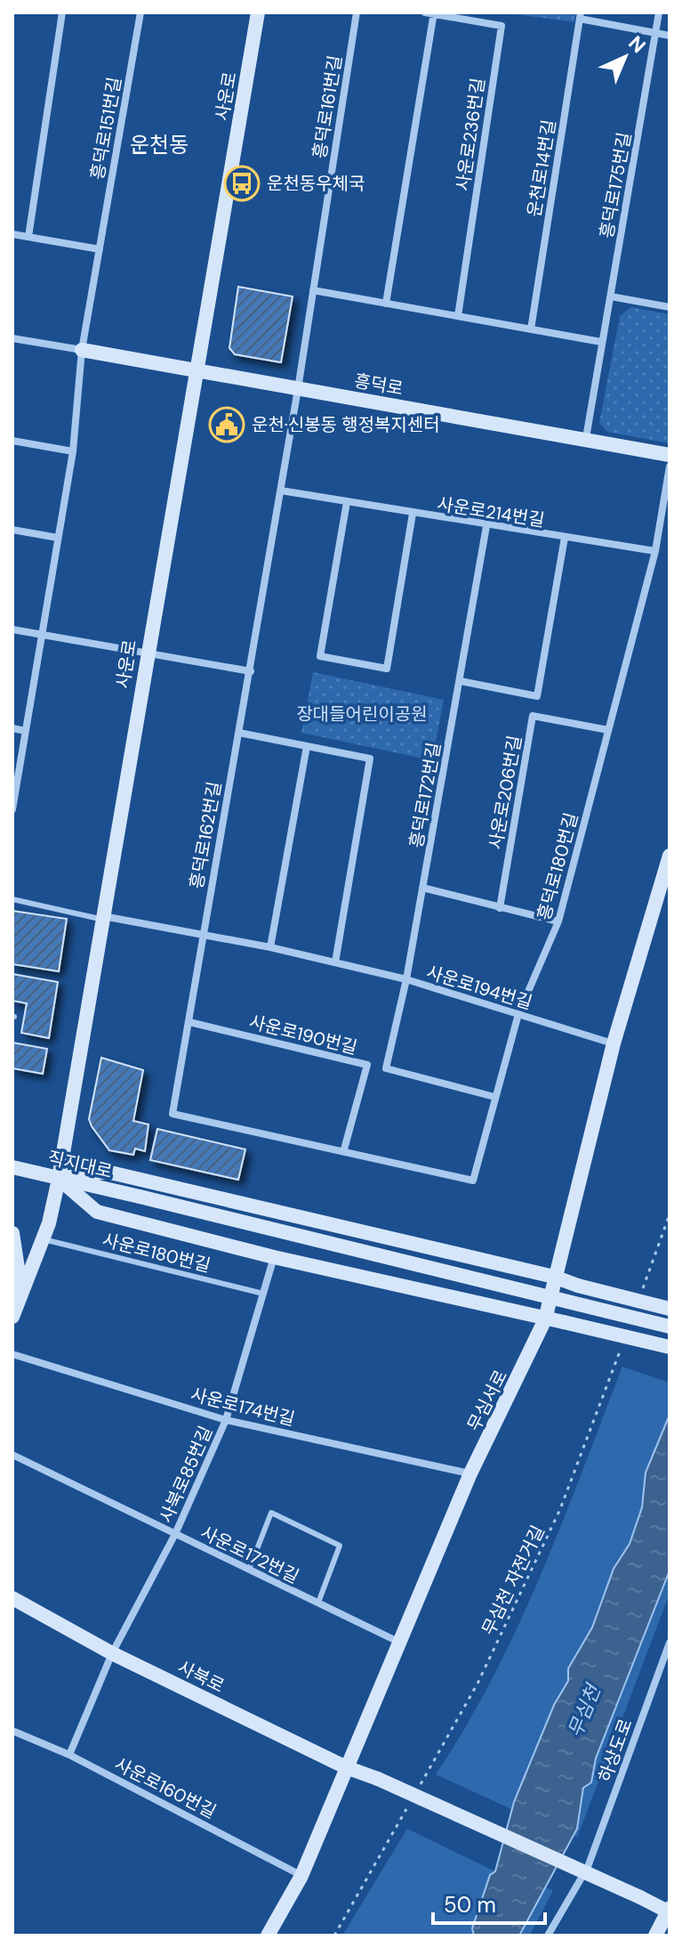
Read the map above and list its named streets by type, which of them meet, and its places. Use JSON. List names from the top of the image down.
{
  "streets": {
    "street": [
      "사운로",
      "흥덕로161번길",
      "흥덕로151번길",
      "사운로236번길",
      "운천로14번길",
      "흥덕로175번길",
      "흥덕로",
      "사운로214번길",
      "사운로206번길",
      "흥덕로172번길",
      "흥덕로162번길",
      "흥덕로180번길",
      "사운로194번길",
      "사운로190번길",
      "직지대로",
      "무심서로",
      "사운로174번길",
      "사북로85번길",
      "사운로172번길",
      "사북로",
      "하상도로",
      "사운로160번길"
    ],
    "lane": ["사운로180번길"],
    "path": ["무심천 자전거길"]
  },
  "crossings": [
    ["사운로", "흥덕로"],
    ["사운로", "사운로194번길"],
    ["사운로", "직지대로"],
    ["사운로", "사운로180번길"],
    ["흥덕로161번길", "흥덕로"],
    ["흥덕로161번길", "흥덕로162번길"],
    ["흥덕로151번길", "흥덕로"],
    ["흥덕로175번길", "흥덕로"],
    ["흥덕로", "흥덕로162번길"],
    ["사운로214번길", "흥덕로172번길"],
    ["사운로214번길", "흥덕로162번길"],
    ["사운로214번길", "흥덕로180번길"],
    ["사운로206번길", "흥덕로180번길"],
    ["흥덕로172번길", "흥덕로180번길"],
    ["흥덕로172번길", "사운로194번길"],
    ["흥덕로162번길", "흥덕로180번길"],
    ["흥덕로162번길", "사운로194번길"],
    ["흥덕로162번길", "사운로190번길"],
    ["흥덕로180번길", "사운로194번길"],
    ["흥덕로180번길", "사운로190번길"],
    ["사운로194번길", "무심서로"],
    ["사운로180번길", "사북로85번길"],
    ["무심서로", "사운로174번길"],
    ["무심서로", "사운로172번길"],
    ["무심서로", "사북로"],
    ["무심서로", "사운로160번길"],
    ["사운로174번길", "사북로85번길"],
    ["사북로85번길", "사운로172번길"],
    ["사북로85번길", "사북로"],
    ["사북로85번길", "사운로160번길"]
  ],
  "districts": ["운천동"],
  "water": ["무심천"],
  "parks": ["장대들어린이공원"],
  "places": {
    "bus stop": ["운천동우체국"],
    "public building": ["운천·신봉동 행정복지센터"]
  },
  "scale_bar": "50 m",
  "north": "top right"
}
